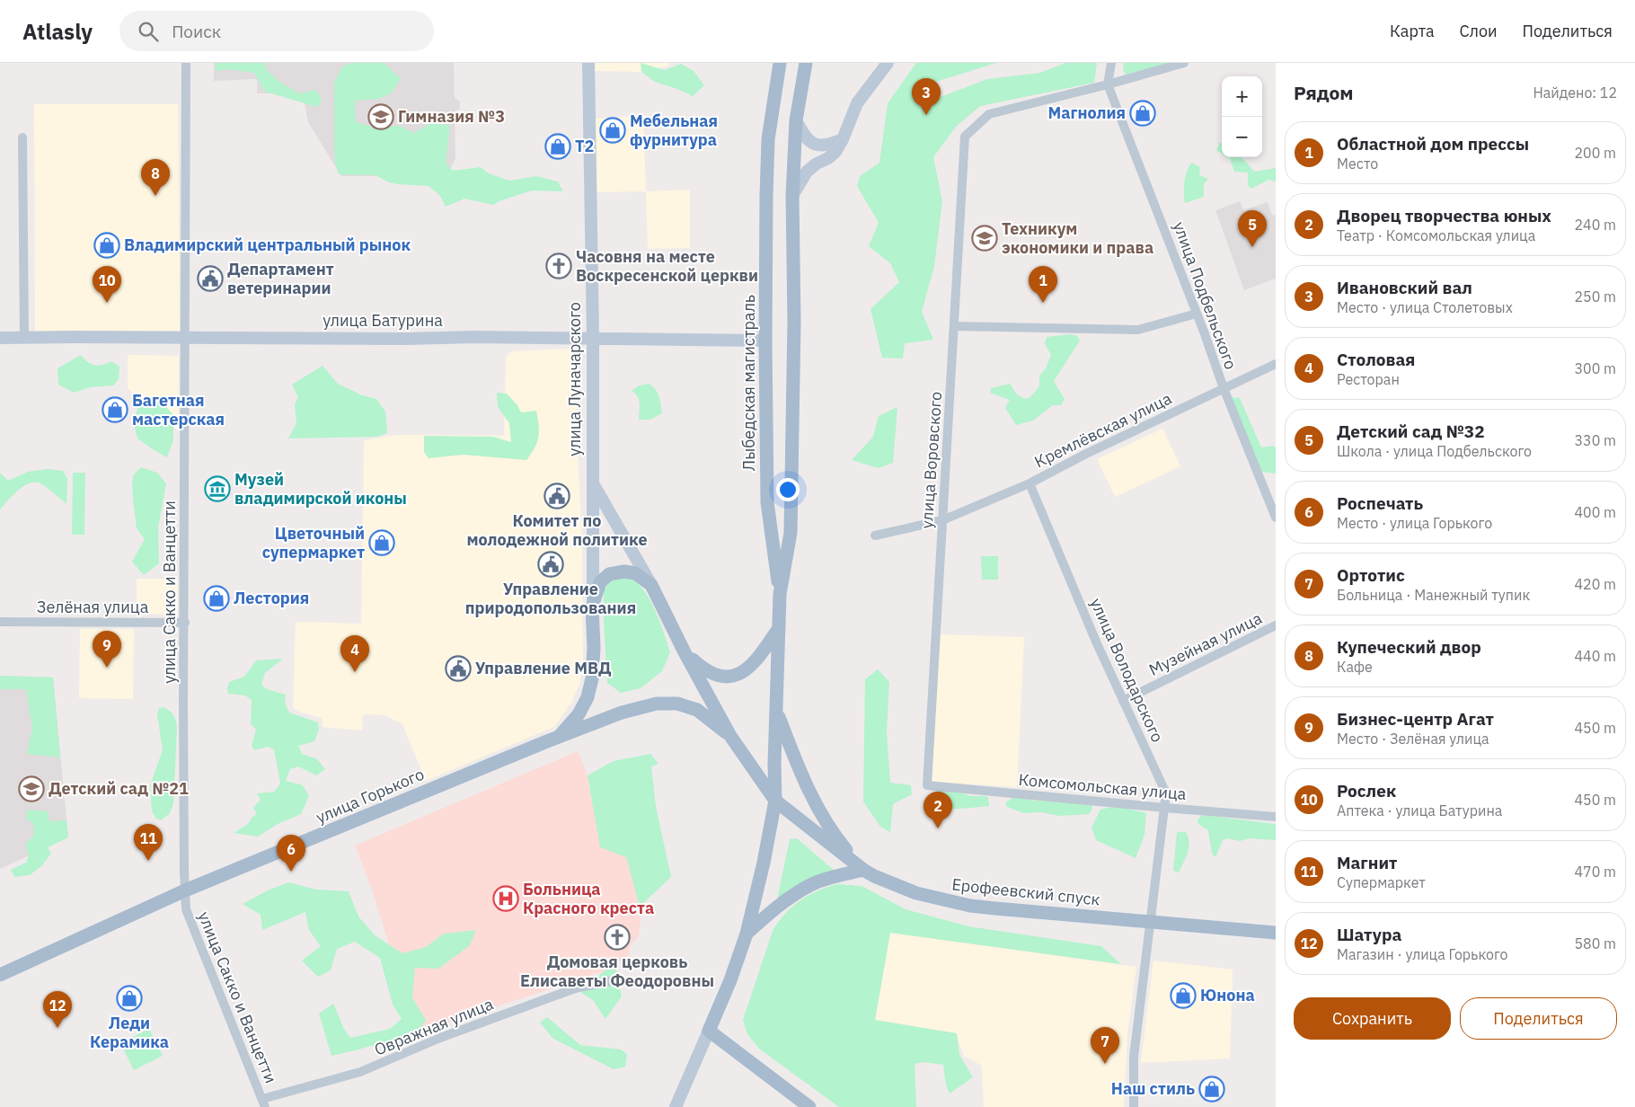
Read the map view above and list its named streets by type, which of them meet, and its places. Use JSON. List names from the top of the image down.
{
  "streets": {
    "main road": [
      "улица Батурина",
      "улица Луначарского",
      "Лыбедская магистраль",
      "улица Горького",
      "Ерофеевский спуск"
    ],
    "street": [
      "улица Подбельского",
      "Кремлёвская улица",
      "улица Воровского",
      "улица Сакко и Ванцетти",
      "Зелёная улица",
      "Музейная улица",
      "улица Володарского",
      "Комсомольская улица",
      "Овражная улица"
    ]
  },
  "crossings": [
    ["улица Подбельского", "Кремлёвская улица"],
    ["улица Подбельского", "улица Воровского"],
    ["улица Батурина", "улица Луначарского"],
    ["улица Батурина", "Лыбедская магистраль"],
    ["улица Батурина", "улица Сакко и Ванцетти"],
    ["улица Луначарского", "улица Горького"],
    ["Лыбедская магистраль", "улица Горького"],
    ["Лыбедская магистраль", "Ерофеевский спуск"],
    ["Кремлёвская улица", "улица Воровского"],
    ["Кремлёвская улица", "улица Володарского"],
    ["улица Воровского", "Комсомольская улица"],
    ["улица Сакко и Ванцетти", "Зелёная улица"],
    ["улица Сакко и Ванцетти", "улица Горького"],
    ["улица Сакко и Ванцетти", "Овражная улица"],
    ["Музейная улица", "улица Володарского"],
    ["улица Володарского", "Комсомольская улица"],
    ["улица Горького", "Ерофеевский спуск"]
  ],
  "places": {
    "shop": [
      "Магнолия",
      "Мебельная фурнитура",
      "T2",
      "Владимирский центральный рынок",
      "Багетная мастерская",
      "Цветочный супермаркет",
      "Лестория",
      "Юнона",
      "Леди Керамика",
      "Наш стиль"
    ],
    "school or university": ["Гимназия №3", "Техникум экономики и права", "Детский сад №21"],
    "church": ["Часовня на месте Воскресенской церкви", "Домовая церковь Елисаветы Феодоровны"],
    "public building": [
      "Департамент ветеринарии",
      "Комитет по молодежной политике",
      "Управление природопользования",
      "Управление МВД"
    ],
    "museum": ["Музей владимирской иконы"],
    "hospital": ["Больница Красного креста"]
  },
  "page": {
    "header": "Atlasly",
    "search": "Поиск",
    "nav": ["Карта", "Слои", "Поделиться"],
    "heading": ["Рядом", "Найдено: 12"],
    "map_buttons": ["+", "−"],
    "pins": [
      "3",
      "8",
      "5",
      "1",
      "10",
      "9",
      "4",
      "2",
      "11",
      "6",
      "12",
      "7"
    ],
    "list": [
      {
        "mark": "1",
        "name": "Областной дом прессы",
        "note": "Место",
        "value": "200 m"
      },
      {
        "mark": "2",
        "name": "Дворец творчества юных",
        "note": "Театр · Комсомольская улица",
        "value": "240 m"
      },
      {
        "mark": "3",
        "name": "Ивановский вал",
        "note": "Место · улица Столетовых",
        "value": "250 m"
      },
      {
        "mark": "4",
        "name": "Столовая",
        "note": "Ресторан",
        "value": "300 m"
      },
      {
        "mark": "5",
        "name": "Детский сад №32",
        "note": "Школа · улица Подбельского",
        "value": "330 m"
      },
      {
        "mark": "6",
        "name": "Роспечать",
        "note": "Место · улица Горького",
        "value": "400 m"
      },
      {
        "mark": "7",
        "name": "Ортотис",
        "note": "Больница · Манежный тупик",
        "value": "420 m"
      },
      {
        "mark": "8",
        "name": "Купеческий двор",
        "note": "Кафе",
        "value": "440 m"
      },
      {
        "mark": "9",
        "name": "Бизнес-центр Агат",
        "note": "Место · Зелёная улица",
        "value": "450 m"
      },
      {
        "mark": "10",
        "name": "Рослек",
        "note": "Аптека · улица Батурина",
        "value": "450 m"
      },
      {
        "mark": "11",
        "name": "Магнит",
        "note": "Супермаркет",
        "value": "470 m"
      },
      {
        "mark": "12",
        "name": "Шатура",
        "note": "Магазин · улица Горького",
        "value": "580 m"
      }
    ],
    "buttons": ["Сохранить", "Поделиться"]
  }
}
